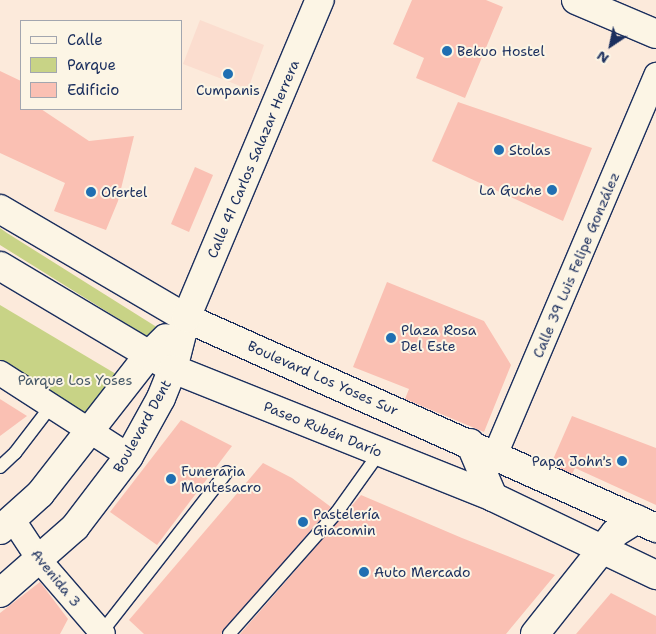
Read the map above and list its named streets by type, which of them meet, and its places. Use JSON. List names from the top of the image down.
{
  "streets": {
    "main road": [
      "Calle 41 Carlos Salazar Herrera",
      "Boulevard Los Yoses Sur",
      "Boulevard Dent",
      "Paseo Rubén Darío"
    ],
    "street": ["Calle 39 Luis Felipe González", "Avenida 3"]
  },
  "crossings": [
    ["Calle 41 Carlos Salazar Herrera", "Boulevard Los Yoses Sur"],
    ["Calle 41 Carlos Salazar Herrera", "Boulevard Dent"],
    ["Calle 39 Luis Felipe González", "Boulevard Los Yoses Sur"],
    ["Boulevard Los Yoses Sur", "Boulevard Dent"],
    ["Boulevard Dent", "Paseo Rubén Darío"],
    ["Boulevard Dent", "Avenida 3"]
  ],
  "parks": ["Parque Los Yoses"],
  "places": [
    "Bekuo Hostel",
    "Cumpanis",
    "Stolas",
    "La Guche",
    "Ofertel",
    "Plaza Rosa Del Este",
    "Papa John's",
    "Funeraria Montesacro",
    "Pastelería Giacomin",
    "Auto Mercado"
  ],
  "legend": ["Calle", "Parque", "Edificio"],
  "north": "bottom left"
}
